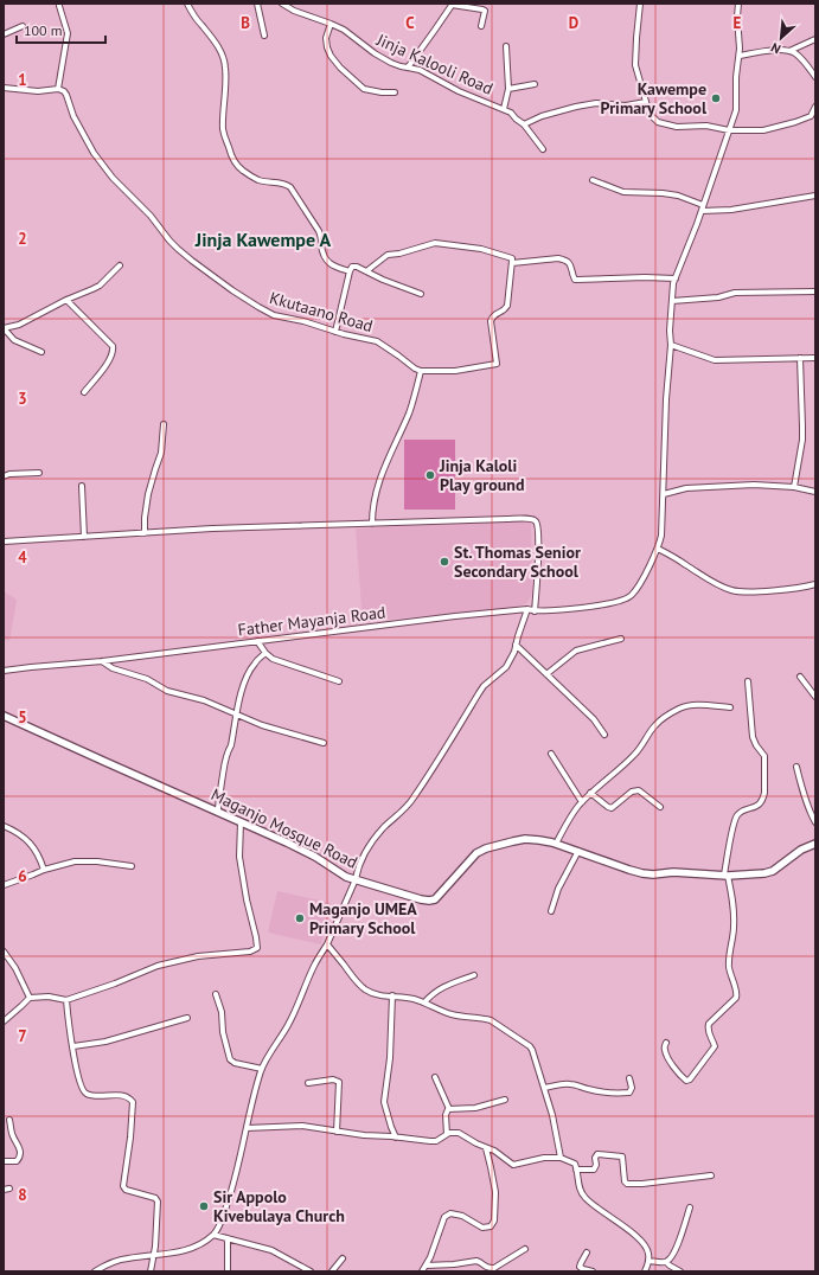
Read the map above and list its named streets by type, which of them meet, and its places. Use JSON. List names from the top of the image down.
{
  "streets": {
    "street": [
      "Jinja Kalooli Road",
      "Kkutaano Road",
      "Father Mayanja Road",
      "Maganjo Mosque Road"
    ]
  },
  "districts": ["Jinja Kawempe A"],
  "places": [
    "Kawempe Primary School",
    "Jinja Kaloli Play ground",
    "St. Thomas Senior Secondary School",
    "Maganjo UMEA Primary School",
    "Sir Appolo Kivebulaya Church"
  ],
  "scale_bar": "100 m",
  "north": "bottom left",
  "grid": {
    "columns": [
      "B",
      "C",
      "D",
      "E"
    ],
    "rows": [
      "1",
      "2",
      "3",
      "4",
      "5",
      "6",
      "7",
      "8"
    ]
  }
}
